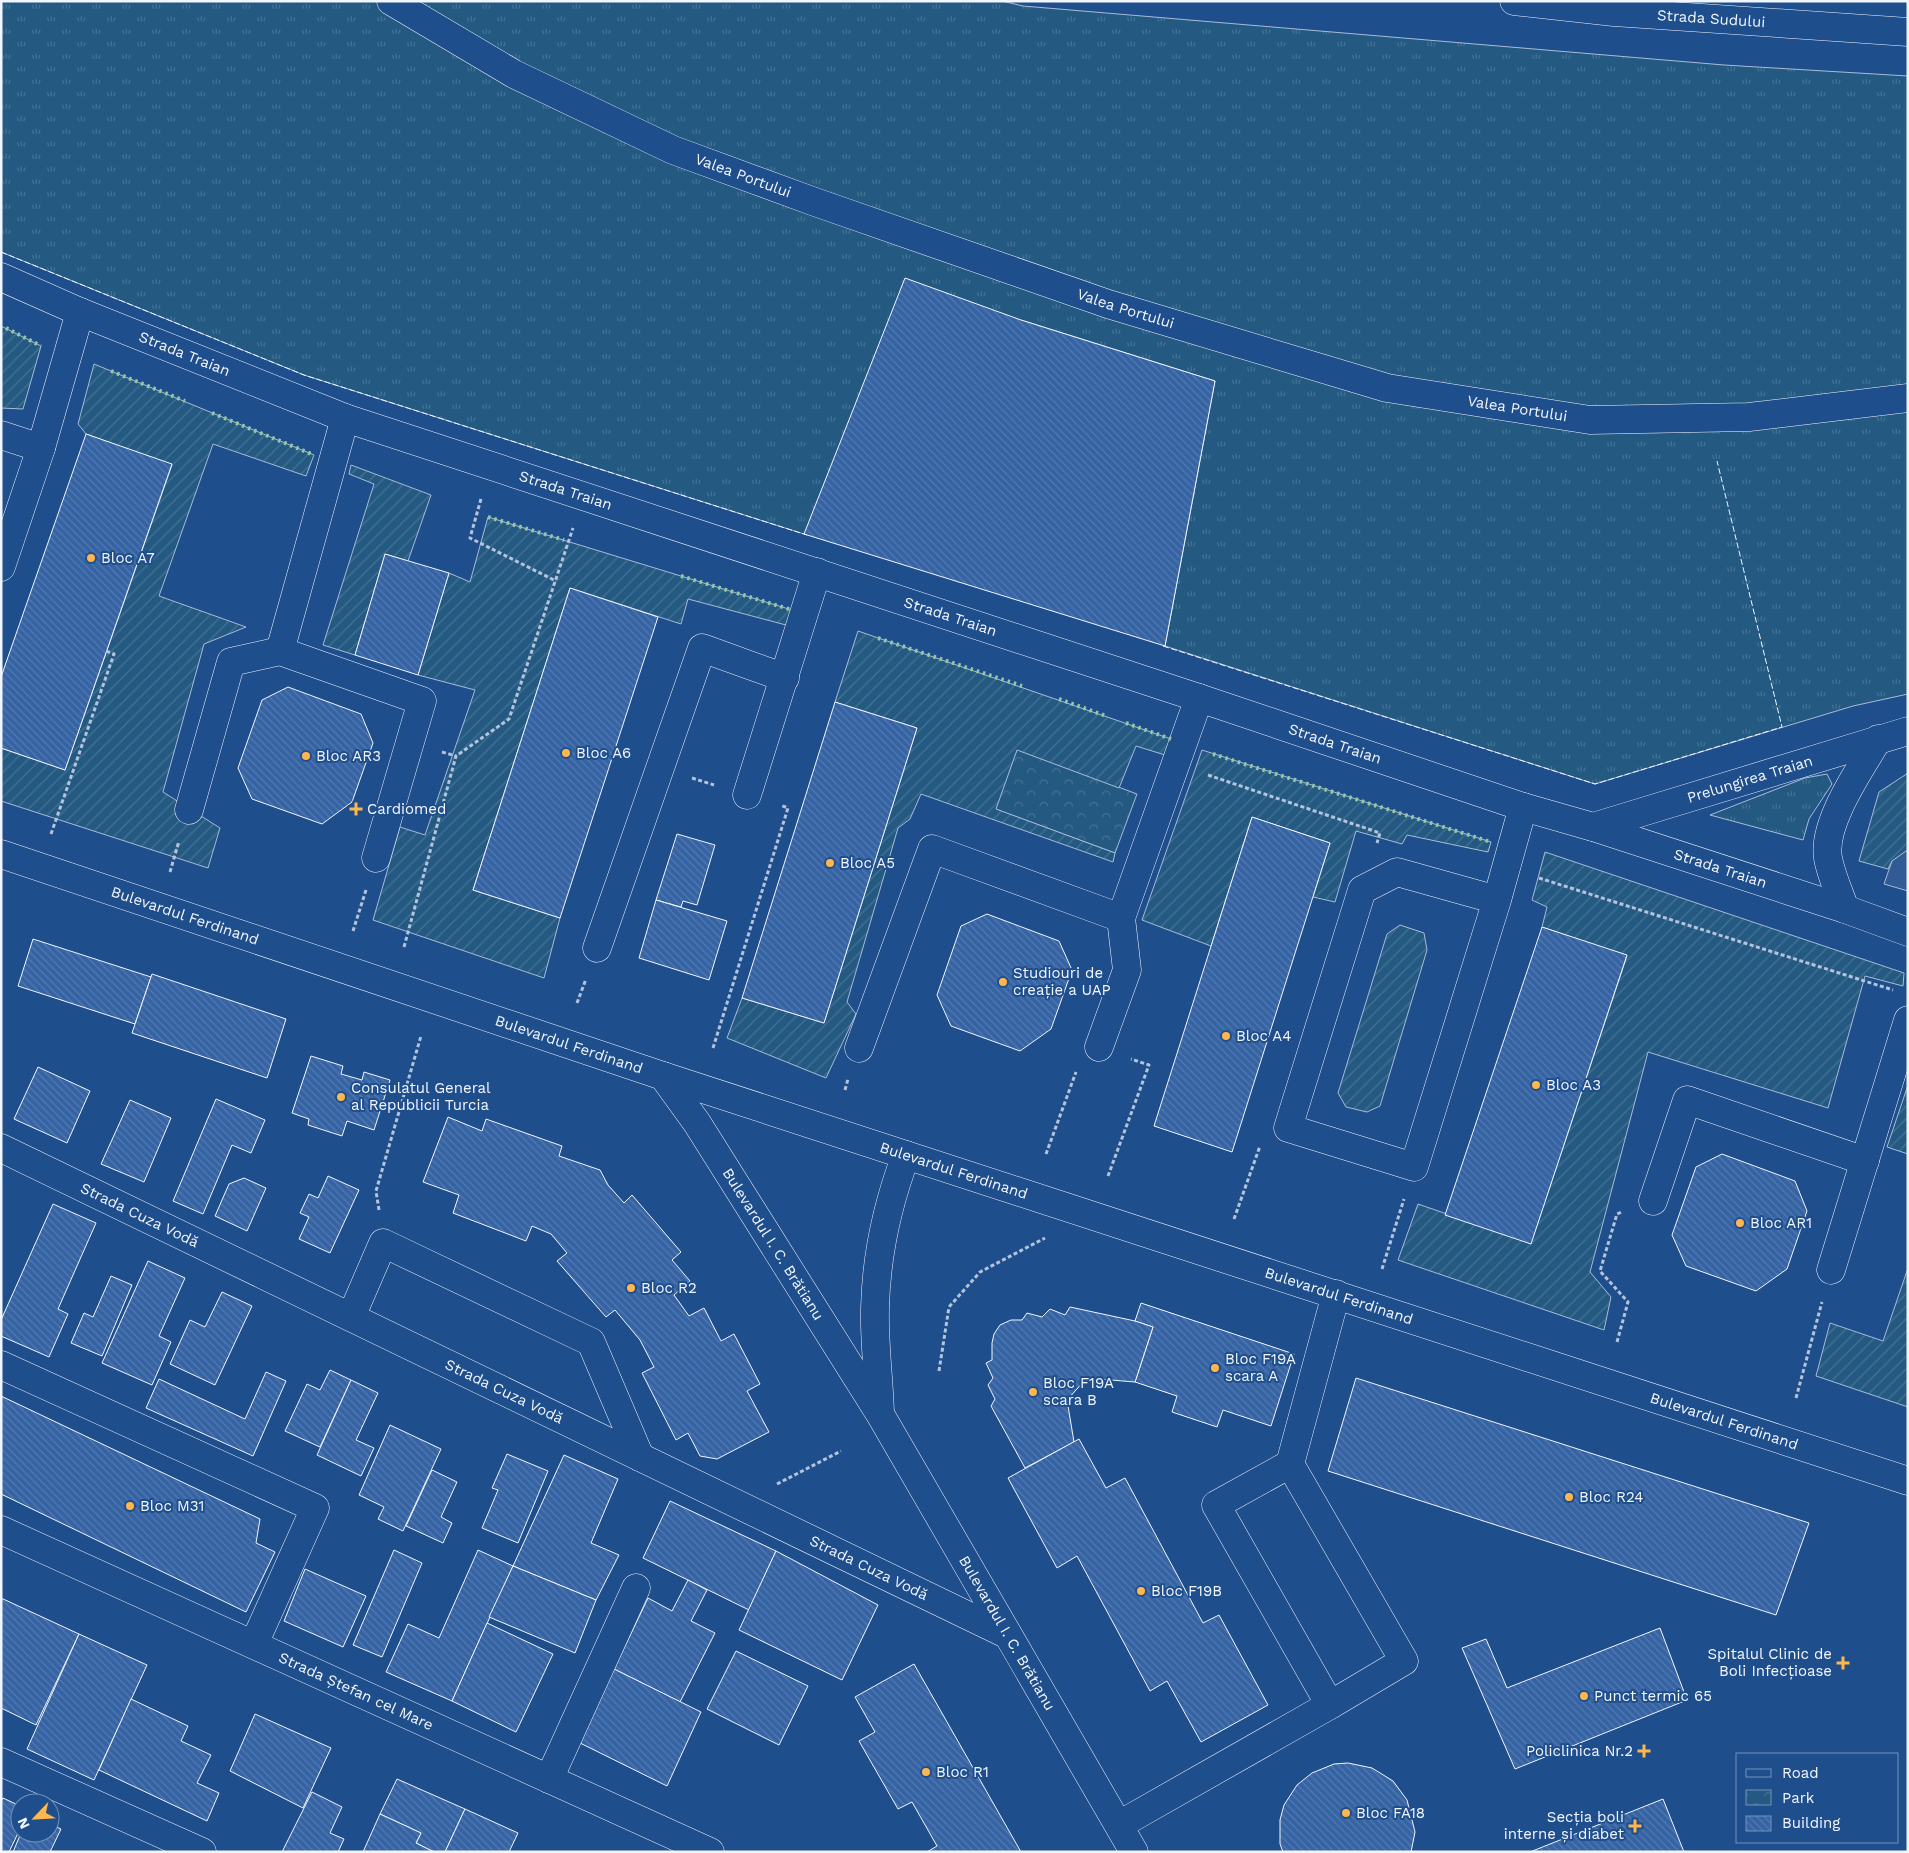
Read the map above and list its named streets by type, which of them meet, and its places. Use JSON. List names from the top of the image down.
{
  "streets": {
    "street": [
      "Strada Sudului",
      "Valea Portului",
      "Strada Traian",
      "Prelungirea Traian",
      "Bulevardul Ferdinand",
      "Strada Cuza Vodă",
      "Bulevardul I. C. Brătianu",
      "Strada Ștefan cel Mare"
    ]
  },
  "crossings": [
    ["Strada Traian", "Prelungirea Traian"],
    ["Bulevardul Ferdinand", "Bulevardul I. C. Brătianu"],
    ["Strada Cuza Vodă", "Bulevardul I. C. Brătianu"]
  ],
  "places": {
    "other": [
      "Bloc A7",
      "Bloc A6",
      "Bloc AR3",
      "Bloc A5",
      "Studiouri de creație a UAP",
      "Bloc A4",
      "Bloc A3",
      "Consulatul General al Republicii Turcia",
      "Bloc AR1",
      "Bloc R2",
      "Bloc F19A scara A",
      "Bloc F19A scara B",
      "Bloc R24",
      "Bloc M31",
      "Bloc F19B",
      "Punct termic 65",
      "Bloc R1",
      "Bloc FA18"
    ],
    "health": [
      "Cardiomed",
      "Spitalul Clinic de Boli Infecțioase",
      "Policlinica Nr.2",
      "Secția boli interne și diabet"
    ]
  },
  "legend": ["Road", "Park", "Building"],
  "north": "bottom left"
}
